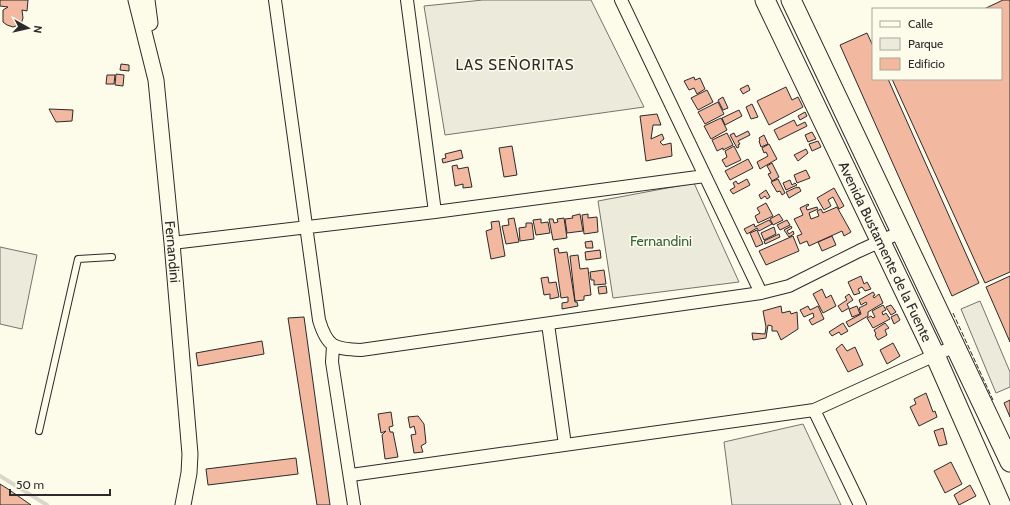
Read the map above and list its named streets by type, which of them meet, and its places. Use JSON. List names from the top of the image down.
{
  "streets": {
    "main road": ["Avenida Bustamente de la Fuente"],
    "street": ["Fernandini"]
  },
  "districts": ["LAS SEÑORITAS"],
  "parks": ["Fernandini"],
  "legend": ["Calle", "Parque", "Edificio"],
  "scale_bar": "50 m",
  "north": "right"
}
